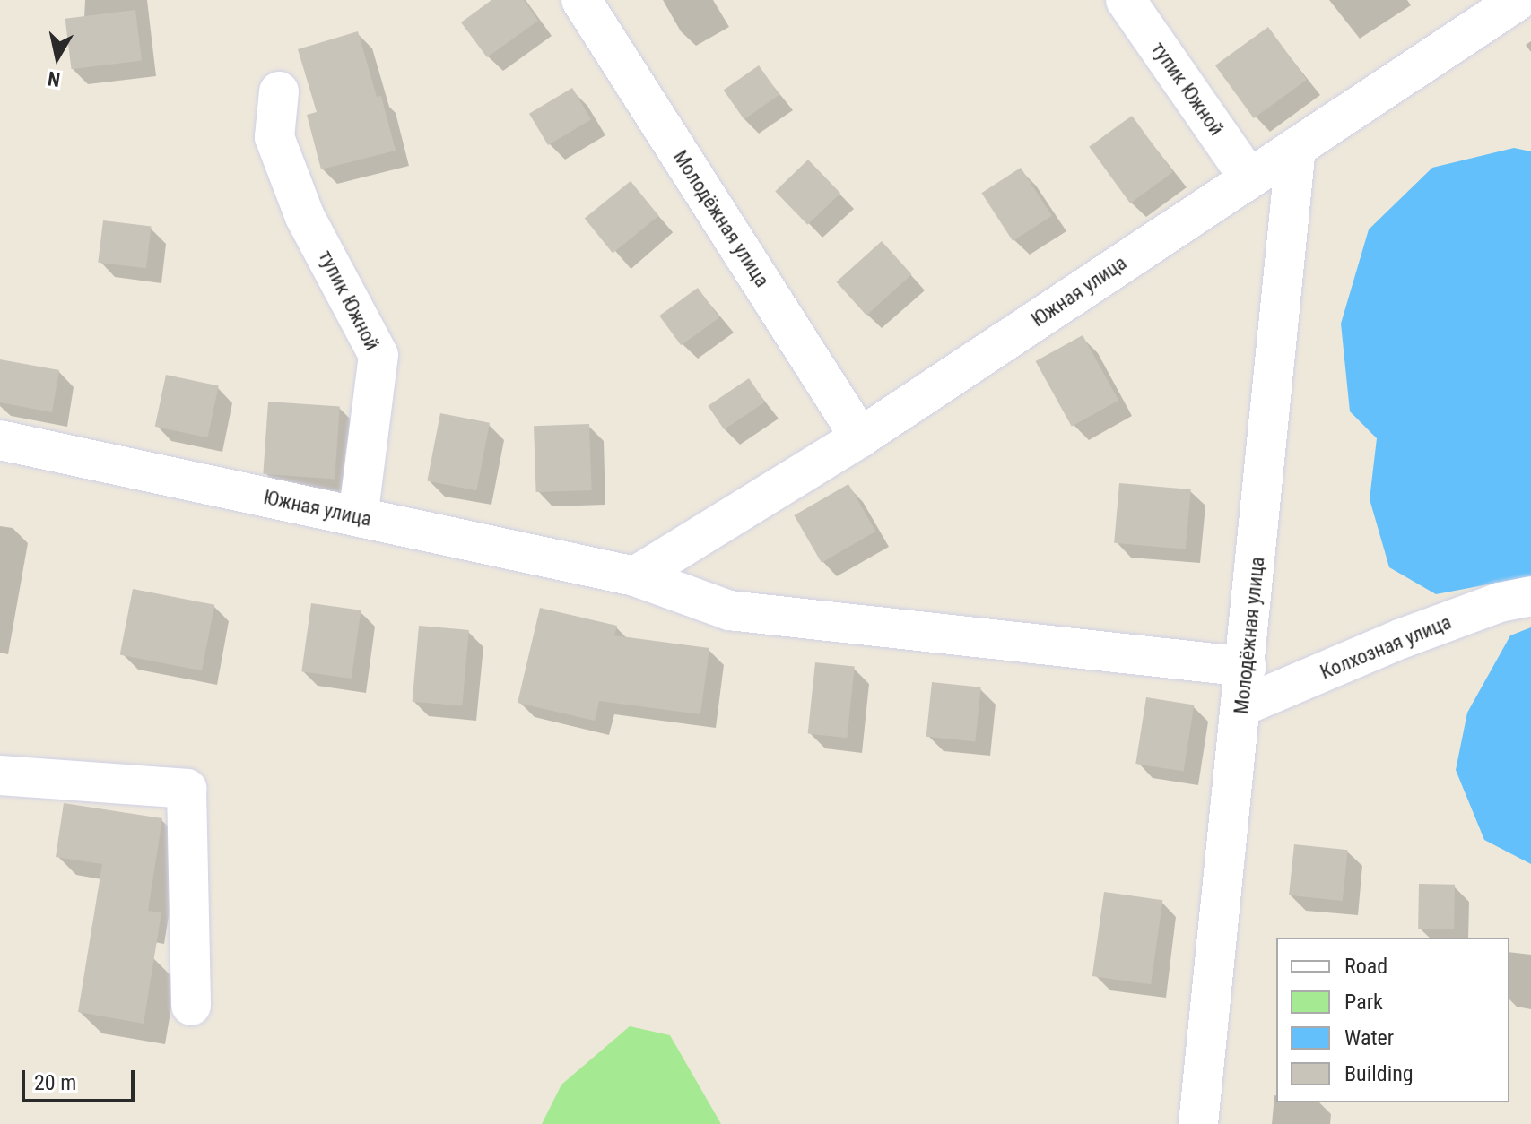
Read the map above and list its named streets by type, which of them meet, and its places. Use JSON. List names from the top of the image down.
{
  "streets": {
    "street": [
      "тупик Южной",
      "Молодёжная улица",
      "Южная улица",
      "Колхозная улица"
    ]
  },
  "crossings": [
    ["тупик Южной", "Южная улица"],
    ["Молодёжная улица", "Южная улица"],
    ["Молодёжная улица", "Колхозная улица"]
  ],
  "legend": [
    "Road",
    "Park",
    "Water",
    "Building"
  ],
  "scale_bar": "20 m",
  "north": "bottom"
}
